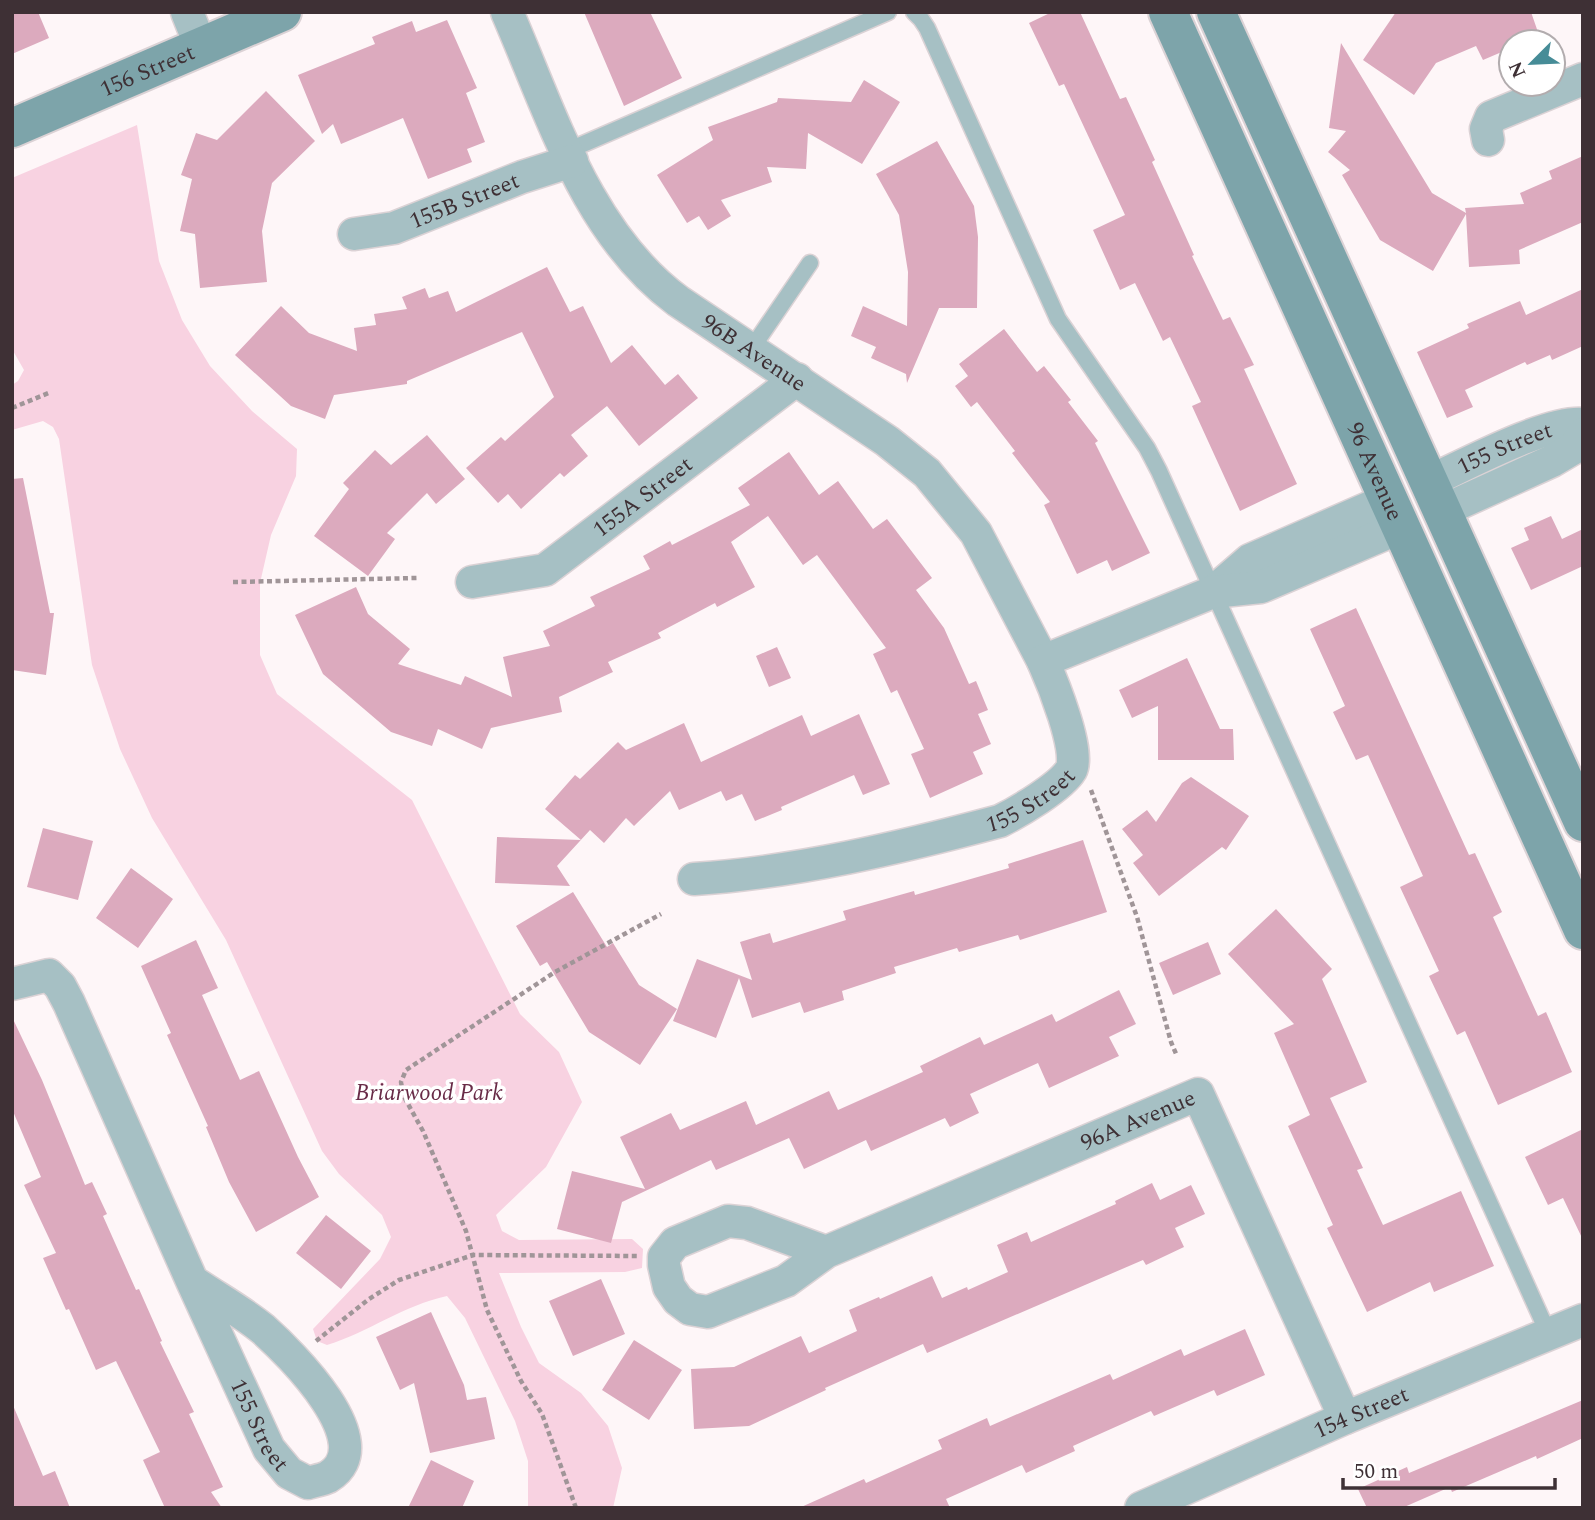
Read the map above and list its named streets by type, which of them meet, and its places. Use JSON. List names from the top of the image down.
{
  "streets": {
    "main road": ["156 Street", "96 Avenue"],
    "street": [
      "155B Street",
      "96B Avenue",
      "155 Street",
      "155A Street",
      "96A Avenue",
      "154 Street"
    ]
  },
  "crossings": [
    ["155B Street", "96B Avenue"],
    ["96B Avenue", "155 Street"],
    ["96B Avenue", "155A Street"],
    ["155 Street", "96 Avenue"],
    ["96A Avenue", "154 Street"]
  ],
  "parks": ["Briarwood Park"],
  "scale_bar": "50 m",
  "north": "bottom left"
}
